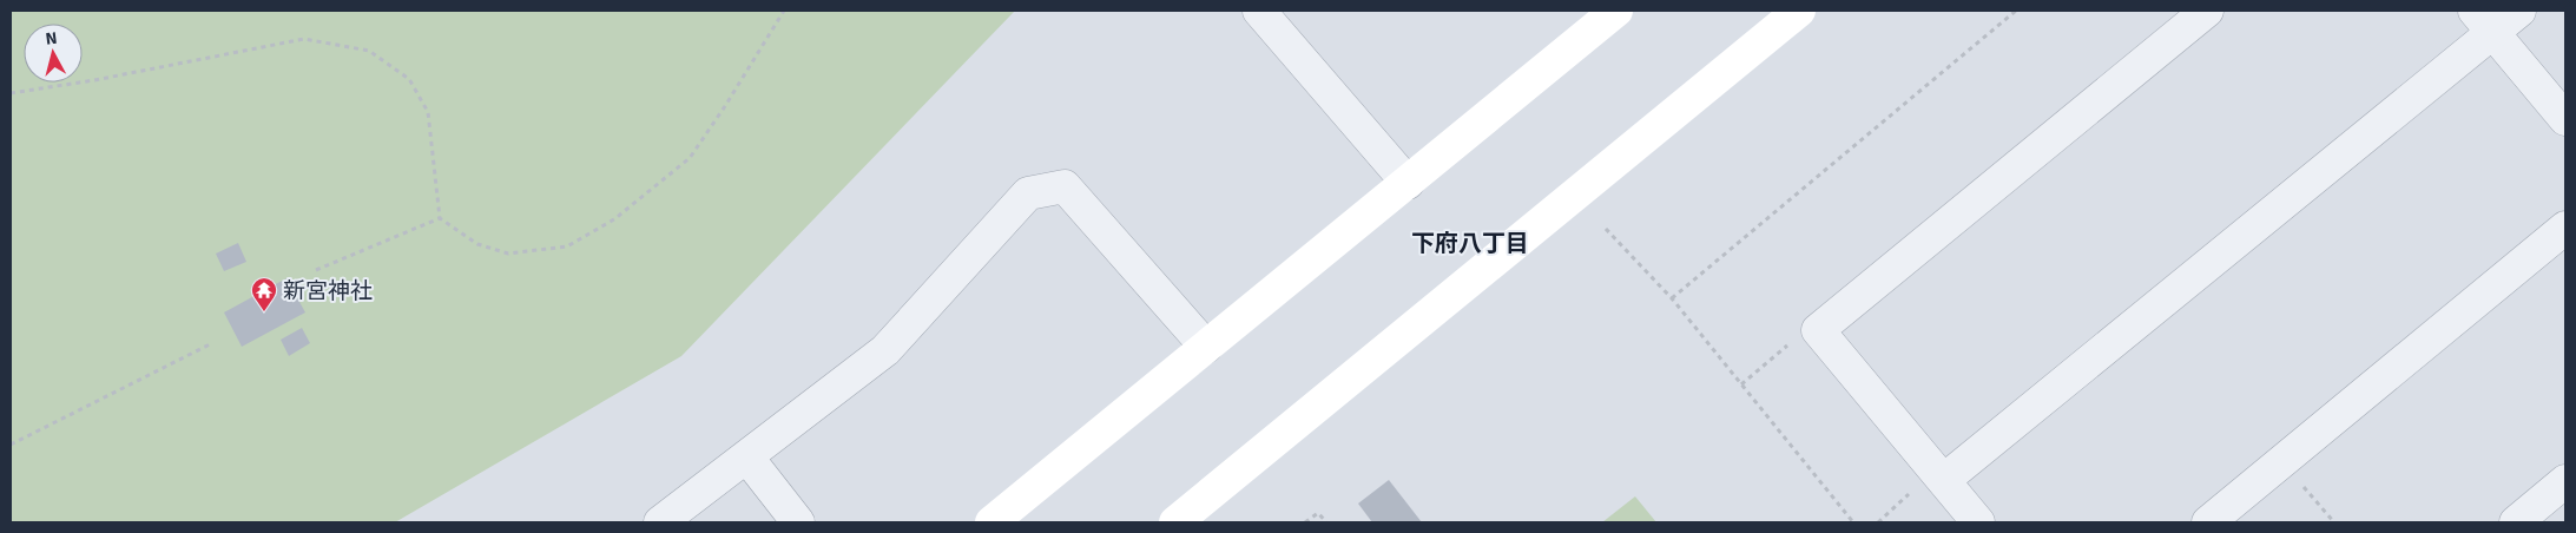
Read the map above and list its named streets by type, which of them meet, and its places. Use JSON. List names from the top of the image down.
{
  "districts": ["下府八丁目"],
  "places": {
    "temple": ["新宮神社"]
  },
  "north": "top"
}
